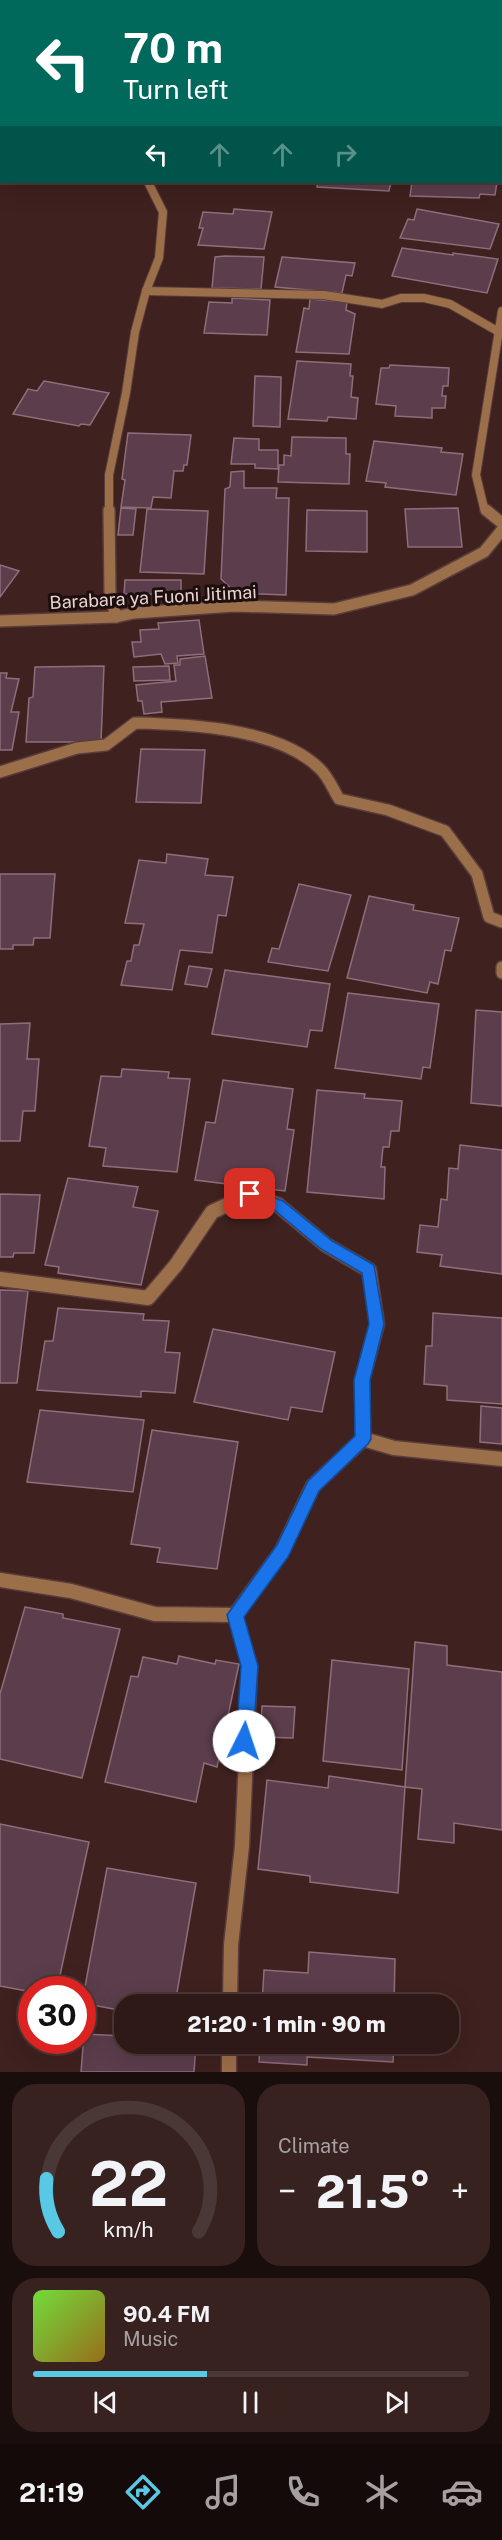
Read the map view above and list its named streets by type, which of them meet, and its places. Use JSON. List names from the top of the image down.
{
  "streets": {
    "street": ["Barabara ya Fuoni Jitimai"]
  },
  "page": {
    "turn": ["70 m", "Turn left"],
    "limit": "30",
    "trip": "21:20 · 1 min · 90 m",
    "tile": "Climate",
    "heat": ["−", "21.5°", "+"],
    "song": ["90.4 FM", "Music"],
    "tabs": "21:19",
    "gauge": ["22", "km/h"]
  }
}
